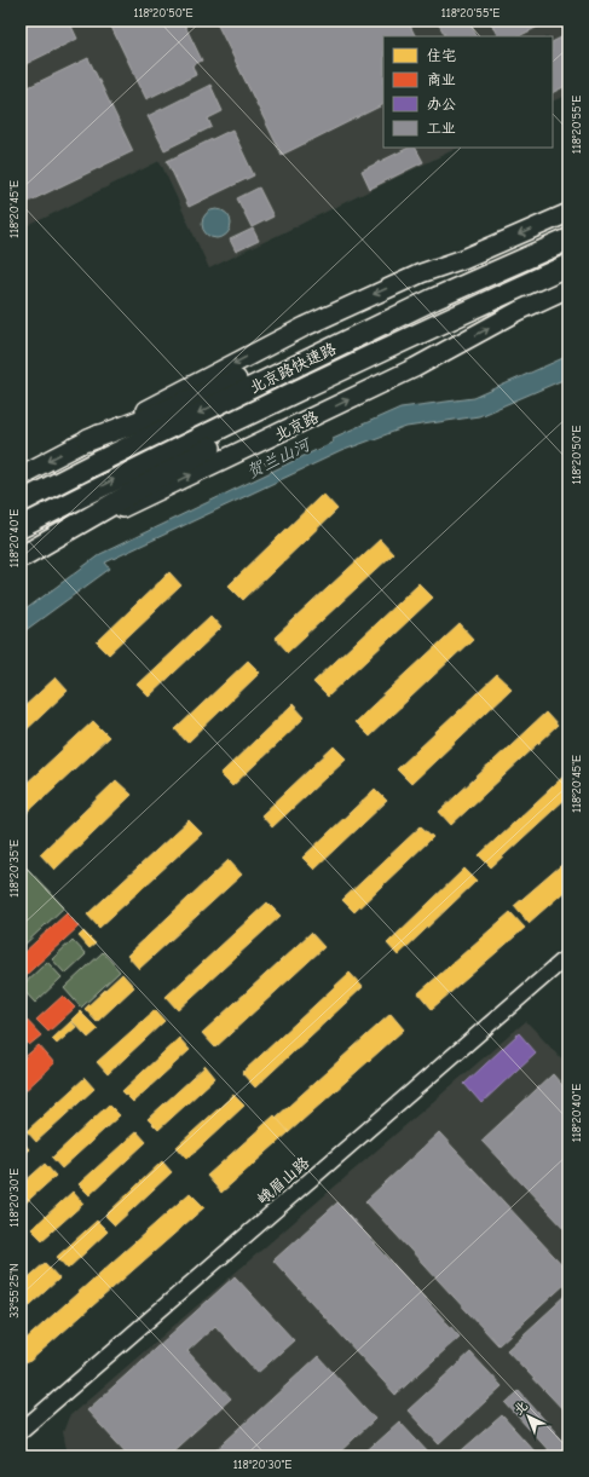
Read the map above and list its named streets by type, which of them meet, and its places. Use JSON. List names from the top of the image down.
{
  "streets": {
    "highway": ["北京路快速路"],
    "main road": ["北京路"],
    "street": ["峨眉山路"]
  },
  "water": ["贺兰山河"],
  "legend": [
    "住宅",
    "商业",
    "办公",
    "工业"
  ],
  "north": "top left",
  "coordinates": [
    "118°20'50\"E",
    "118°20'55\"E",
    "118°20'45\"E",
    "118°20'40\"E",
    "118°20'35\"E",
    "118°20'30\"E",
    "33°55'25\"N"
  ]
}
